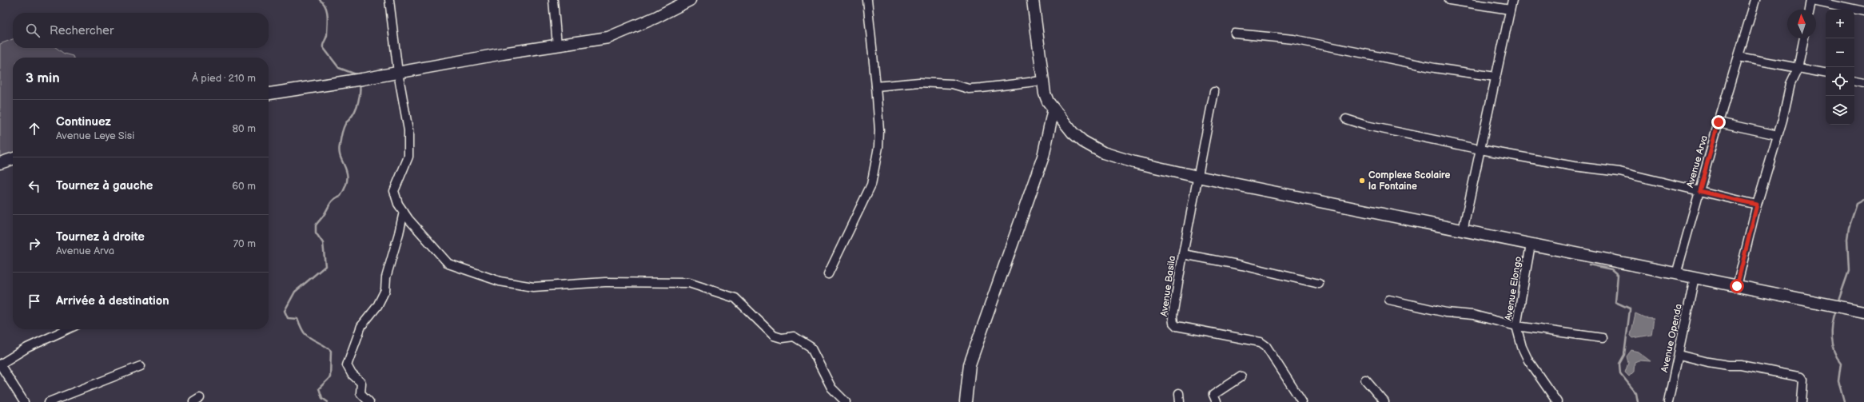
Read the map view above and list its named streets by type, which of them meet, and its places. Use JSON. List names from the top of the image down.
{
  "streets": {
    "street": [
      "Avenue Arva",
      "Avenue Basila",
      "Avenue Elongo",
      "Avenue Openda"
    ]
  },
  "places": ["Complexe Scolaire la Fontaine"],
  "north": "top",
  "page": {
    "map_buttons": ["+", "−"],
    "search": "Rechercher",
    "heading": ["3 min", "À pied · 210 m"],
    "list": [
      ["Continuez", "Avenue Leye Sisi", "80 m"],
      ["Tournez à gauche", "60 m"],
      ["Tournez à droite", "Avenue Arva", "70 m"],
      "Arrivée à destination"
    ]
  }
}
